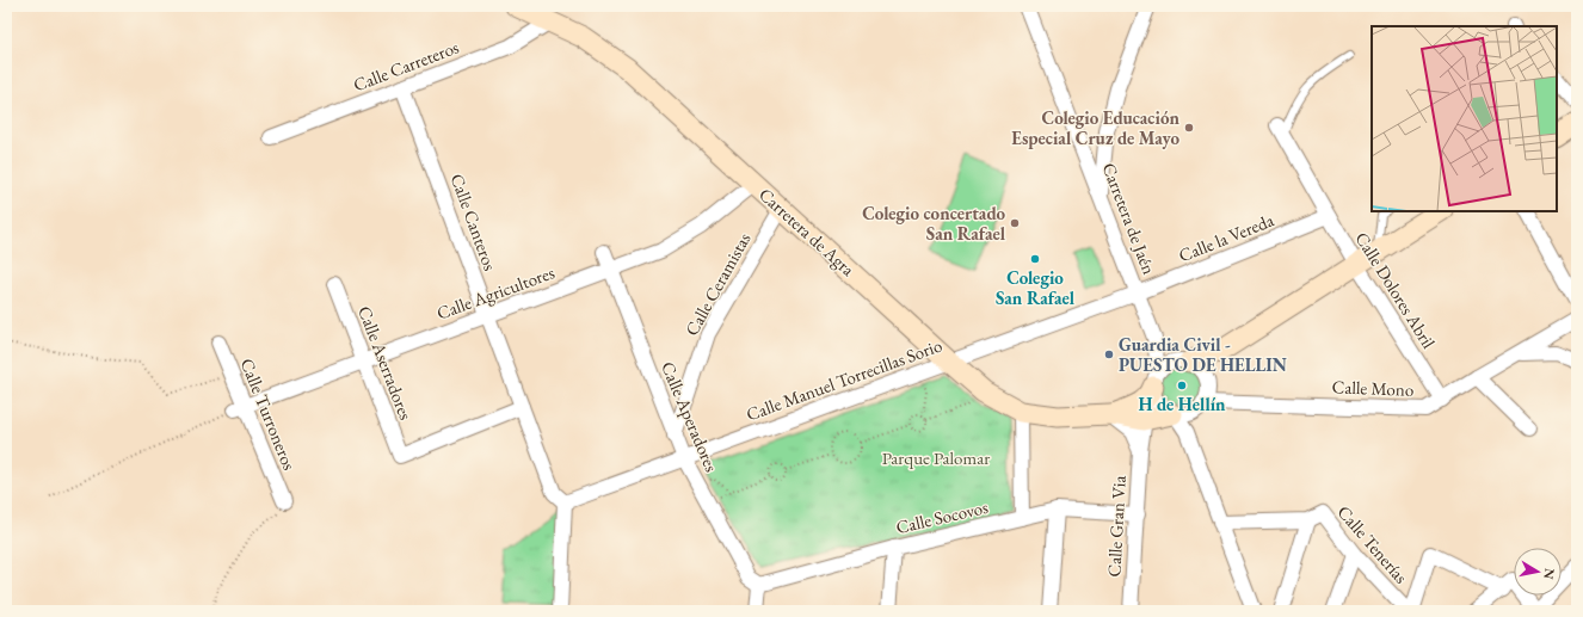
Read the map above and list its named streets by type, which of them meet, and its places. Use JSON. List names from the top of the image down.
{
  "streets": {
    "street": [
      "Calle Carreteros",
      "Carretera de Jaén",
      "Calle Canteros",
      "Carretera de Agra",
      "Calle la Vereda",
      "Calle Ceramistas",
      "Calle Dolores Abril",
      "Calle Agricultores",
      "Calle Aserradores",
      "Calle Manuel Torrecillas Sorio",
      "Calle Mono",
      "Calle Turroneros",
      "Calle Aperadores",
      "Calle Socovos",
      "Calle Gran Via",
      "Calle Tenerías"
    ]
  },
  "crossings": [
    ["Calle Carreteros", "Calle Canteros"],
    ["Calle Carreteros", "Carretera de Agra"],
    ["Carretera de Jaén", "Carretera de Agra"],
    ["Carretera de Jaén", "Calle la Vereda"],
    ["Carretera de Jaén", "Calle Manuel Torrecillas Sorio"],
    ["Carretera de Jaén", "Calle Gran Via"],
    ["Calle Canteros", "Calle Agricultores"],
    ["Calle Canteros", "Calle Aserradores"],
    ["Calle Canteros", "Calle Manuel Torrecillas Sorio"],
    ["Carretera de Agra", "Calle Ceramistas"],
    ["Carretera de Agra", "Calle Agricultores"],
    ["Carretera de Agra", "Calle Manuel Torrecillas Sorio"],
    ["Carretera de Agra", "Calle Gran Via"],
    ["Calle la Vereda", "Calle Dolores Abril"],
    ["Calle la Vereda", "Calle Manuel Torrecillas Sorio"],
    ["Calle Ceramistas", "Calle Aperadores"],
    ["Calle Dolores Abril", "Calle Mono"],
    ["Calle Agricultores", "Calle Aserradores"],
    ["Calle Agricultores", "Calle Turroneros"],
    ["Calle Agricultores", "Calle Aperadores"],
    ["Calle Manuel Torrecillas Sorio", "Calle Aperadores"],
    ["Calle Aperadores", "Calle Socovos"],
    ["Calle Socovos", "Calle Gran Via"]
  ],
  "parks": ["Parque Palomar"],
  "places": [
    "Colegio Educación Especial Cruz de Mayo",
    "Colegio concertado San Rafael",
    "Colegio San Rafael",
    "Guardia Civil - PUESTO DE HELLIN",
    "H de Hellín"
  ],
  "north": "right"
}
